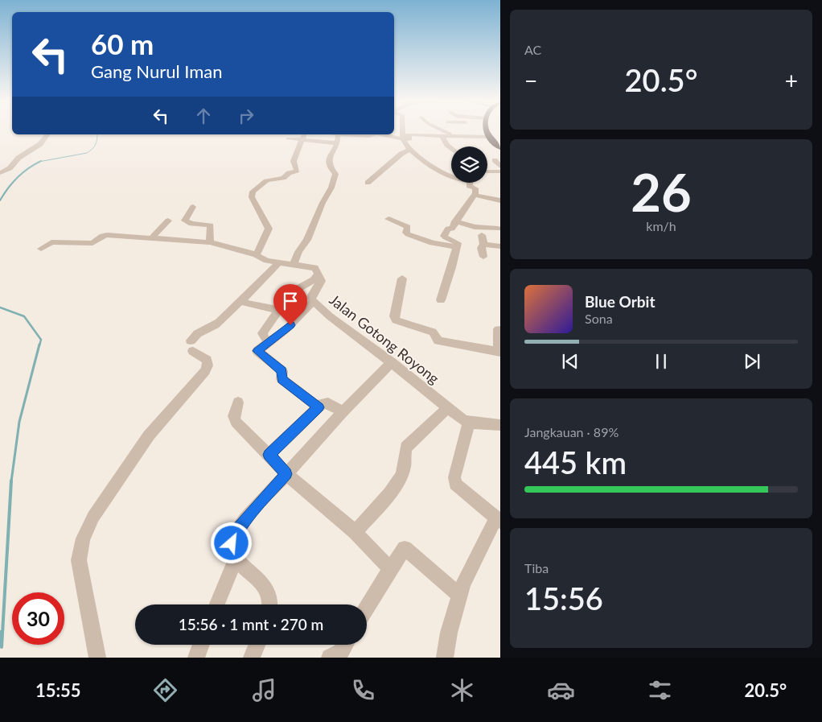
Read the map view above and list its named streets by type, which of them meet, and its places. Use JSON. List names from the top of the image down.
{
  "streets": {
    "street": ["Jalan Gotong Royong"]
  },
  "page": {
    "tile": [
      "AC",
      ["26", "km/h"],
      ["Jangkauan · 89%", "445 km"],
      ["Tiba", "15:56"]
    ],
    "turn": ["60 m", "Gang Nurul Iman"],
    "heat": ["−", "20.5°", "+"],
    "song": ["Blue Orbit", "Sona"],
    "limit": "30",
    "trip": "15:56 · 1 mnt · 270 m",
    "tabs": ["15:55", "20.5°"]
  }
}
